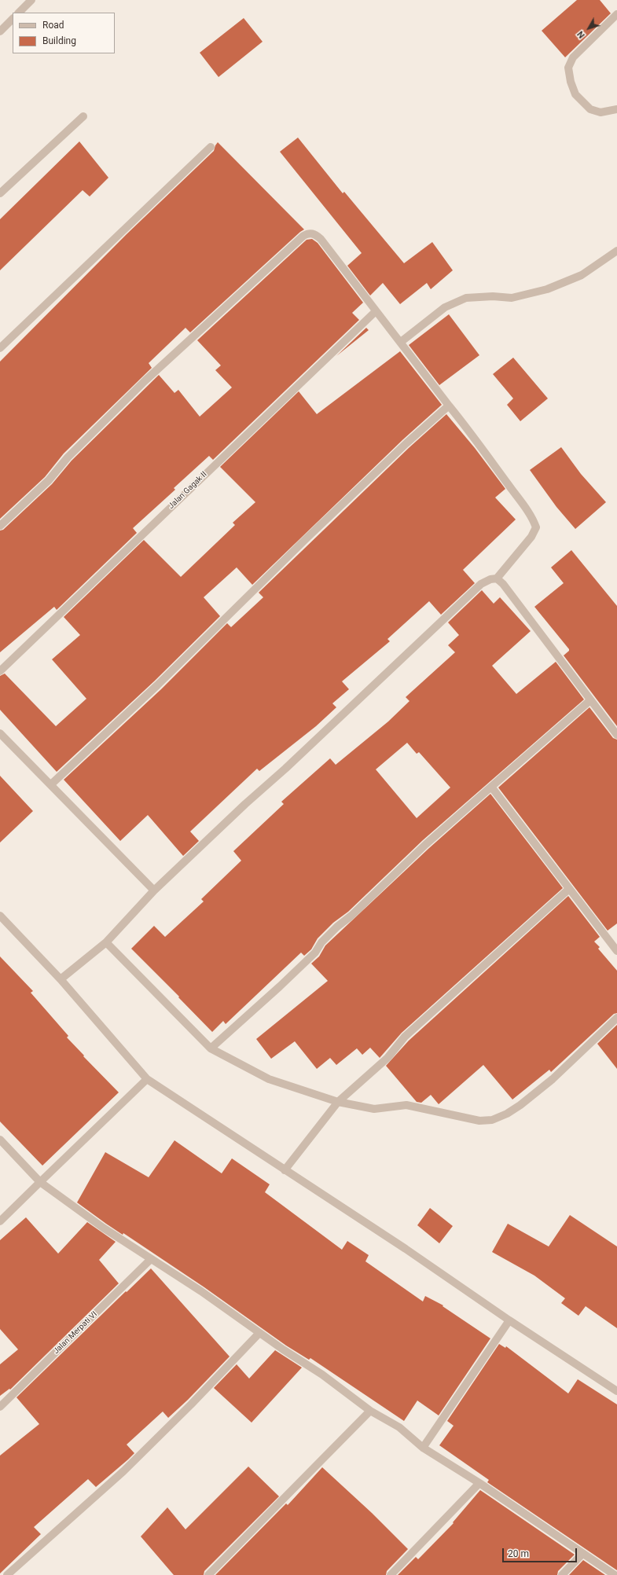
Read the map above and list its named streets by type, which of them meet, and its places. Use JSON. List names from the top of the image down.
{
  "streets": {
    "street": ["Jalan Gagak II", "Jalan Merpati VI"]
  },
  "legend": ["Road", "Building"],
  "scale_bar": "20 m",
  "north": "bottom left"
}
